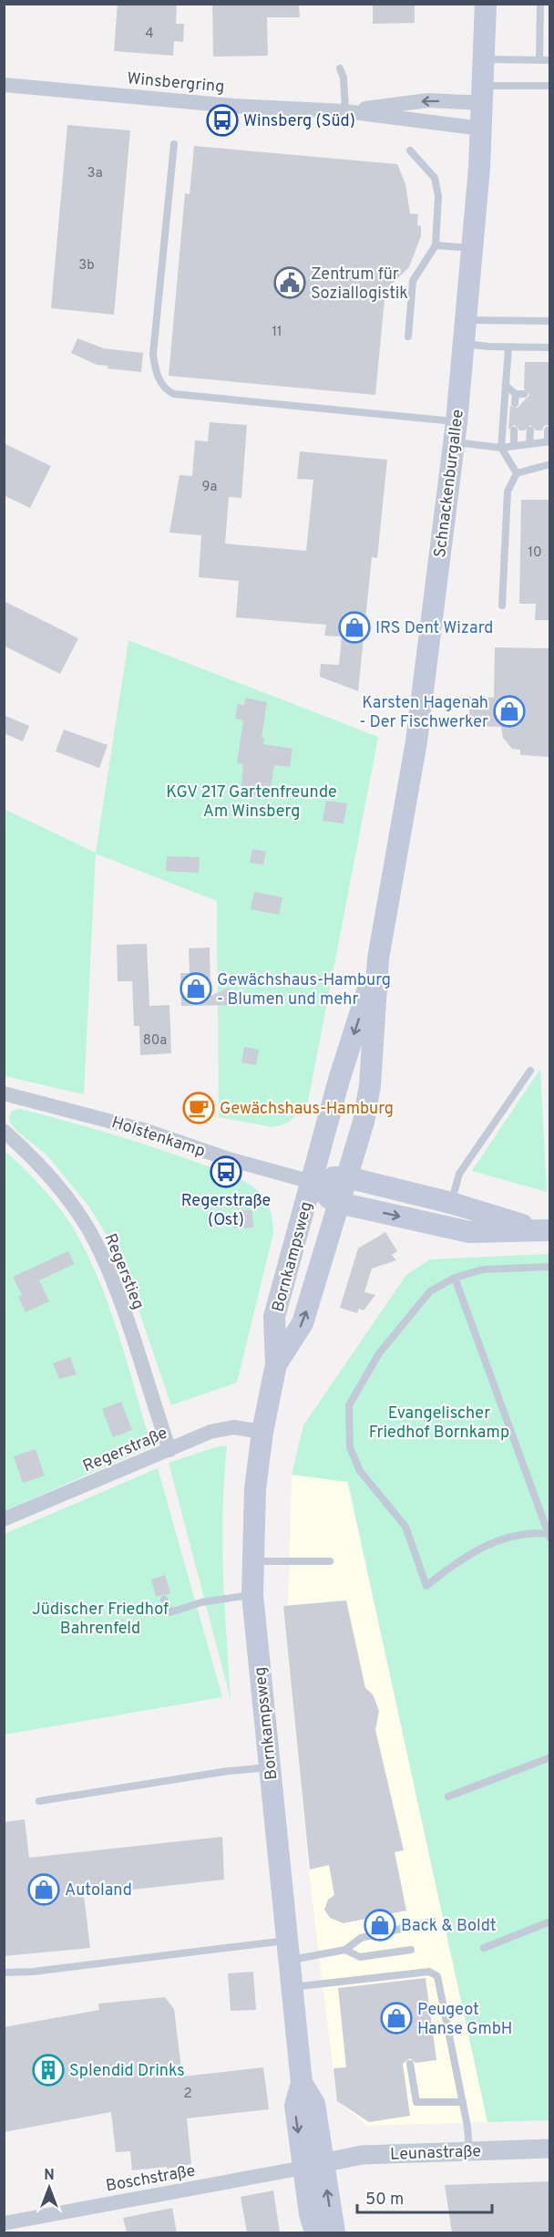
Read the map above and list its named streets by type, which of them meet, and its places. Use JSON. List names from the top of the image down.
{
  "streets": {
    "main road": ["Schnackenburgallee", "Holstenkamp", "Bornkampsweg"],
    "street": [
      "Winsbergring",
      "Regerstieg",
      "Regerstraße",
      "Leunastraße",
      "Boschstraße"
    ]
  },
  "crossings": [
    ["Winsbergring", "Schnackenburgallee"],
    ["Schnackenburgallee", "Holstenkamp"],
    ["Schnackenburgallee", "Bornkampsweg"],
    ["Holstenkamp", "Bornkampsweg"],
    ["Bornkampsweg", "Regerstraße"],
    ["Bornkampsweg", "Leunastraße"],
    ["Bornkampsweg", "Boschstraße"],
    ["Regerstieg", "Regerstraße"],
    ["Leunastraße", "Boschstraße"]
  ],
  "parks": ["KGV 217 Gartenfreunde Am Winsberg", "Evangelischer Friedhof Bornkamp", "Jüdischer Friedhof Bahrenfeld"],
  "places": {
    "bus stop": ["Winsberg (Süd)", "Regerstraße (Ost)"],
    "public building": ["Zentrum für Soziallogistik"],
    "shop": [
      "IRS Dent Wizard",
      "Karsten Hagenah - Der Fischwerker",
      "Gewächshaus-Hamburg - Blumen und mehr",
      "Autoland",
      "Back & Boldt",
      "Peugeot Hanse GmbH"
    ],
    "cafe": ["Gewächshaus-Hamburg"],
    "building": ["Splendid Drinks"]
  },
  "house_numbers": [
    "4",
    "3a",
    "3b",
    "11",
    "9a",
    "10",
    "80a",
    "2"
  ],
  "scale_bar": "50 m",
  "north": "top"
}
